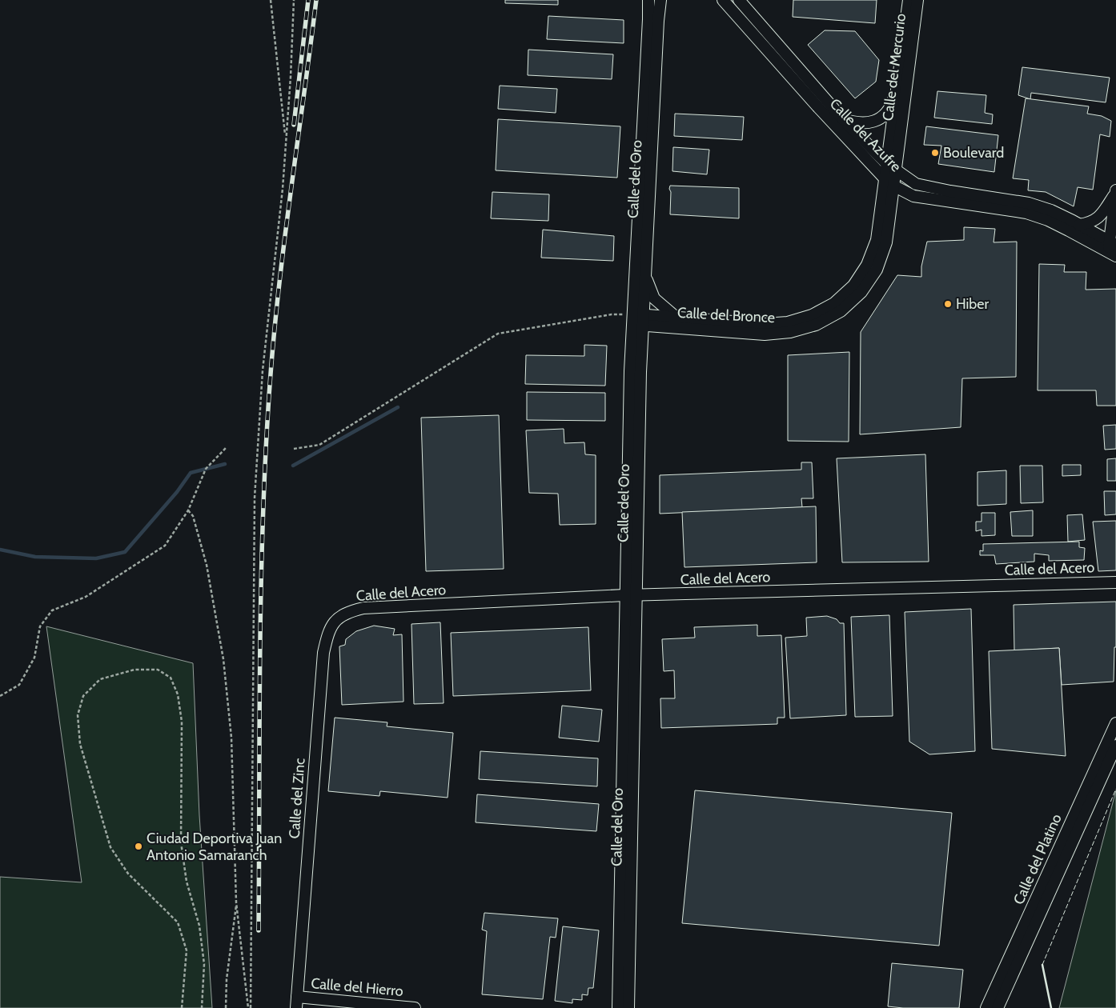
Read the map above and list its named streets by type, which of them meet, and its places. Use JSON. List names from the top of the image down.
{
  "streets": {
    "street": [
      "Calle del Mercurio",
      "Calle del Azufre",
      "Calle del Oro",
      "Calle del Bronce",
      "Calle del Acero",
      "Calle del Zinc",
      "Calle del Platino",
      "Calle del Hierro"
    ]
  },
  "crossings": [
    ["Calle del Mercurio", "Calle del Azufre"],
    ["Calle del Mercurio", "Calle del Bronce"],
    ["Calle del Azufre", "Calle del Bronce"],
    ["Calle del Oro", "Calle del Bronce"],
    ["Calle del Oro", "Calle del Acero"],
    ["Calle del Acero", "Calle del Zinc"],
    ["Calle del Zinc", "Calle del Hierro"]
  ],
  "places": ["Boulevard", "Hiber", "Ciudad Deportiva Juan Antonio Samaranch"]
}
